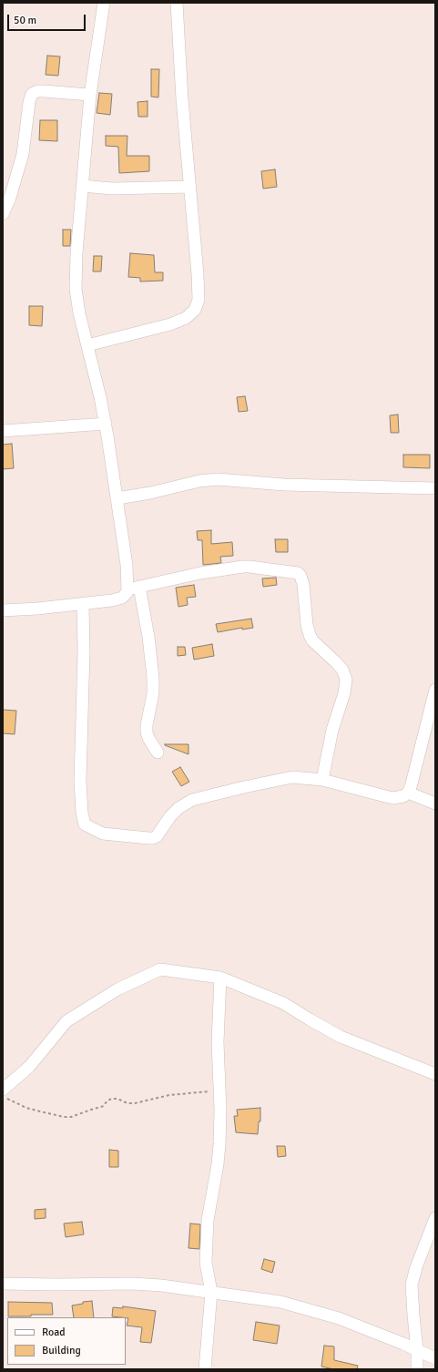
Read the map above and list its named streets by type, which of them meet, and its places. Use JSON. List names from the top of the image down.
{
  "legend": ["Road", "Building"],
  "scale_bar": "50 m"
}
